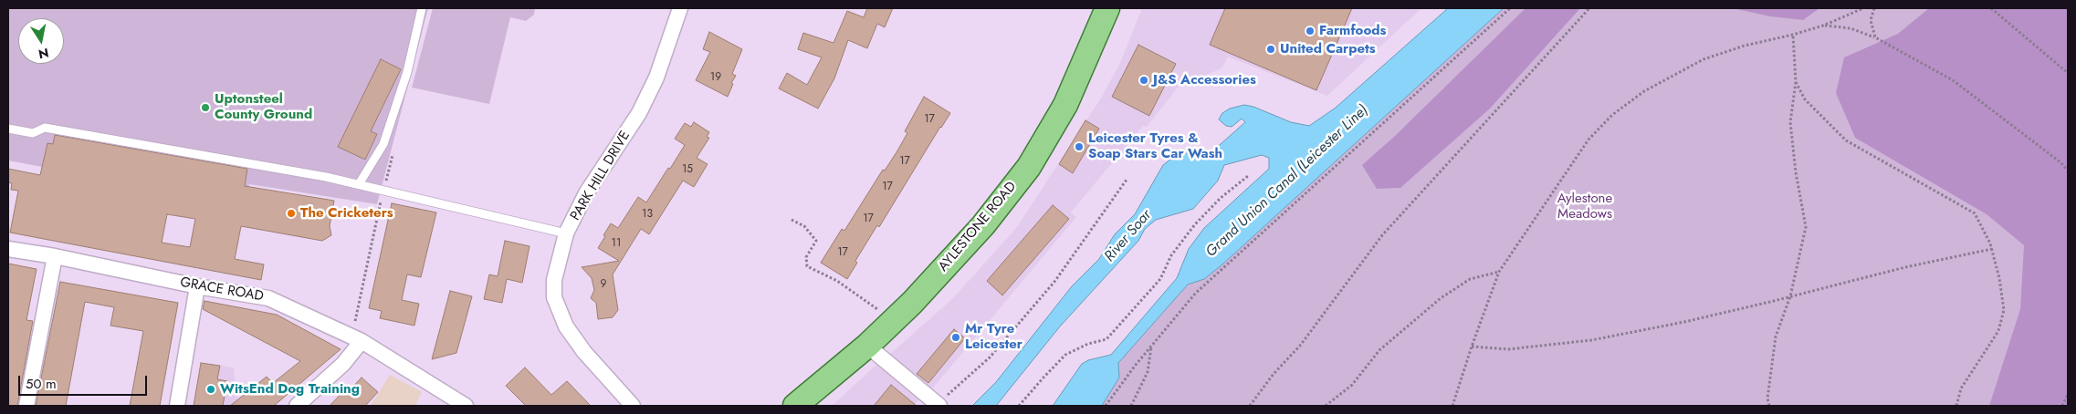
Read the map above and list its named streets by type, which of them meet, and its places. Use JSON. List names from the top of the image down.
{
  "streets": {
    "main road": ["AYLESTONE ROAD"],
    "street": ["PARK HILL DRIVE", "GRACE ROAD"]
  },
  "water": ["Grand Union Canal (Leicester Line)", "River Soar"],
  "parks": ["Aylestone Meadows"],
  "places": [
    "Farmfoods",
    "United Carpets",
    "J&S Accessories",
    "Uptonsteel County Ground",
    "Leicester Tyres & Soap Stars Car Wash",
    "The Cricketers",
    "Mr Tyre Leicester",
    "WitsEnd Dog Training"
  ],
  "house_numbers": [
    "19",
    "17",
    "17",
    "15",
    "17",
    "13",
    "17",
    "11",
    "17",
    "9"
  ],
  "scale_bar": "50 m",
  "north": "bottom"
}
